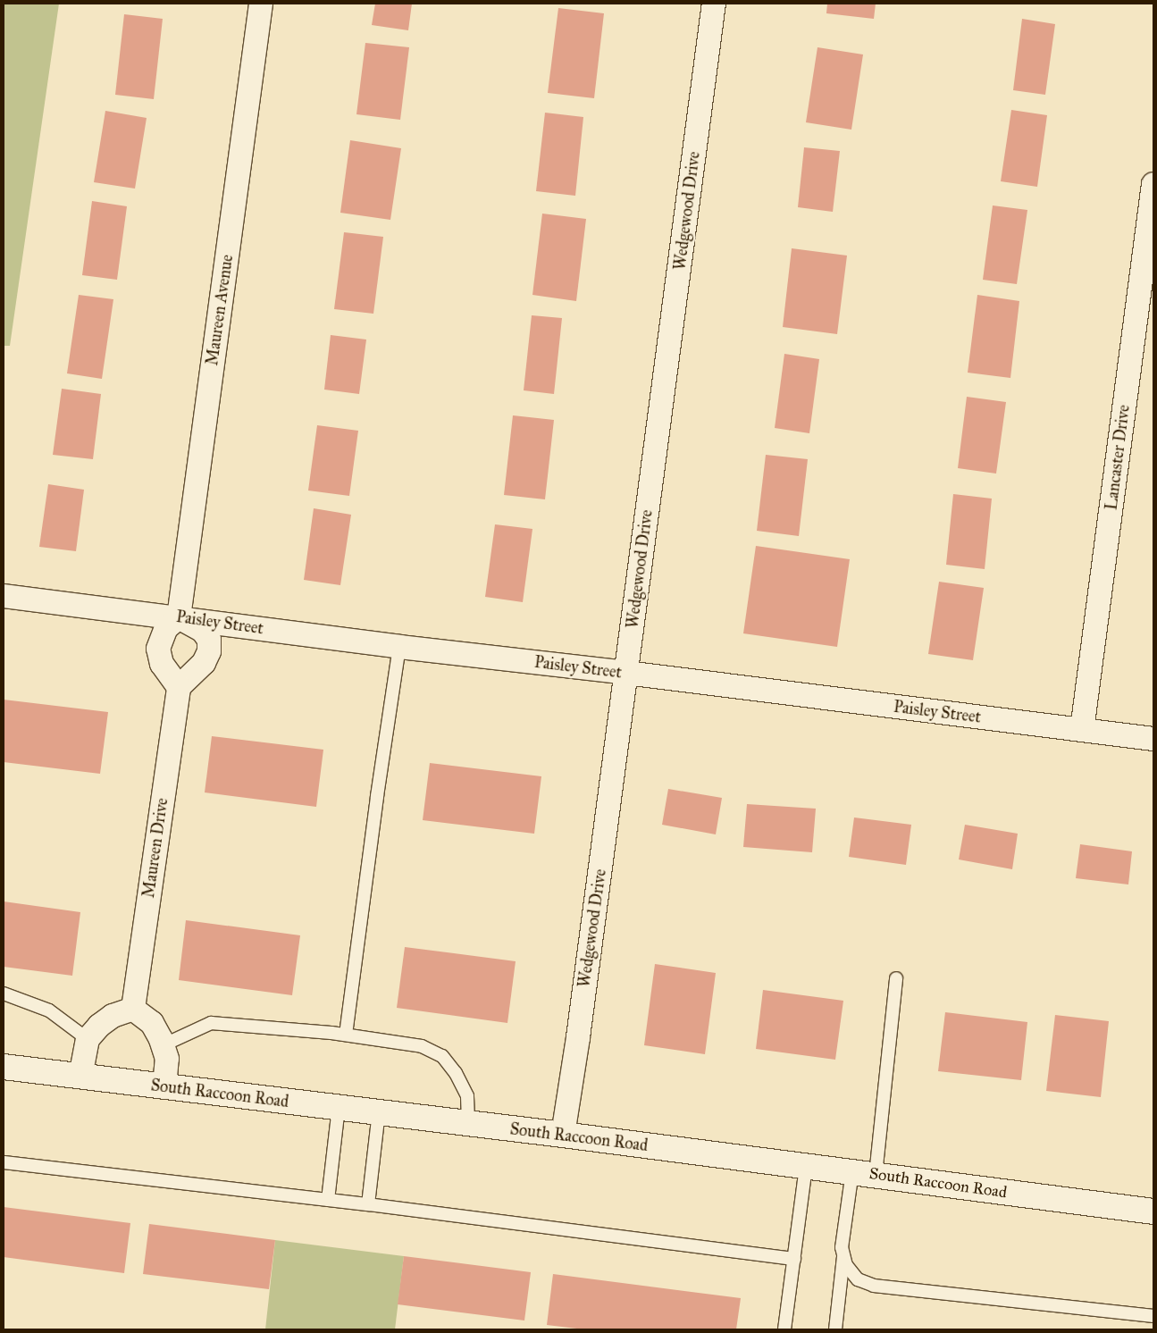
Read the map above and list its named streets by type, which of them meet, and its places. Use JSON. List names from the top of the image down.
{
  "streets": {
    "street": [
      "Wedgewood Drive",
      "Maureen Avenue",
      "Lancaster Drive",
      "Paisley Street",
      "Maureen Drive",
      "South Raccoon Road"
    ]
  },
  "crossings": [
    ["Wedgewood Drive", "Paisley Street"],
    ["Wedgewood Drive", "South Raccoon Road"],
    ["Maureen Avenue", "Paisley Street"],
    ["Maureen Avenue", "Maureen Drive"],
    ["Lancaster Drive", "Paisley Street"],
    ["Paisley Street", "Maureen Drive"]
  ]
}
